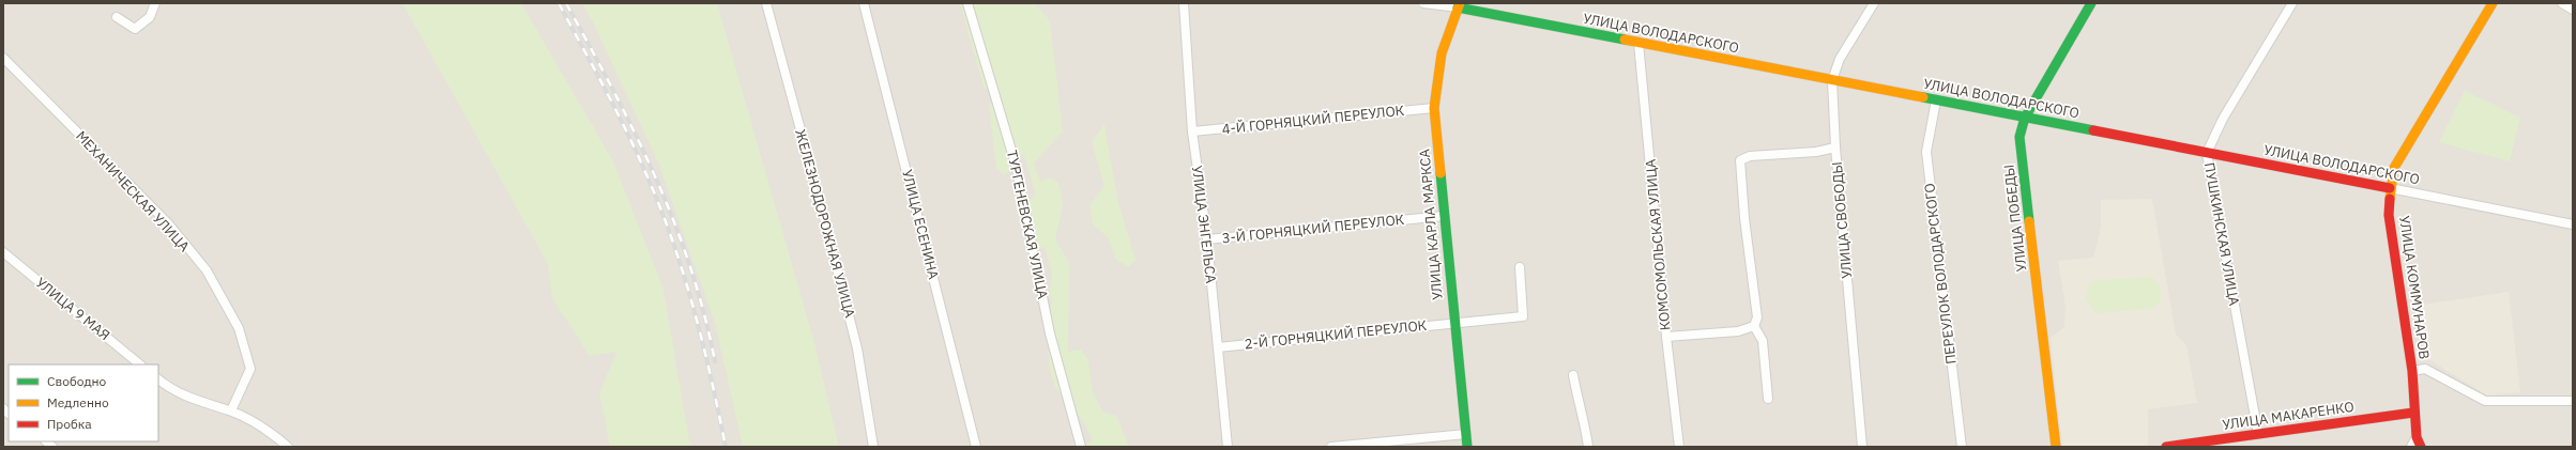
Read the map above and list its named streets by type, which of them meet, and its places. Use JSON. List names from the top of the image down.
{
  "streets": {
    "main road": [
      "УЛИЦА ВОЛОДАРСКОГО",
      "УЛИЦА ПОБЕДЫ",
      "УЛИЦА КАРЛА МАРКСА",
      "УЛИЦА КОММУНАРОВ",
      "УЛИЦА МАКАРЕНКО"
    ],
    "street": [
      "4-Й ГОРНЯЦКИЙ ПЕРЕУЛОК",
      "МЕХАНИЧЕСКАЯ УЛИЦА",
      "УЛИЦА СВОБОДЫ",
      "ЖЕЛЕЗНОДОРОЖНАЯ УЛИЦА",
      "УЛИЦА ЕСЕНИНА",
      "ТУРГЕНЕВСКАЯ УЛИЦА",
      "УЛИЦА ЭНГЕЛЬСА",
      "3-Й ГОРНЯЦКИЙ ПЕРЕУЛОК",
      "ПУШКИНСКАЯ УЛИЦА",
      "КОМСОМОЛЬСКАЯ УЛИЦА",
      "ПЕРЕУЛОК ВОЛОДАРСКОГО",
      "УЛИЦА 9 МАЯ",
      "2-Й ГОРНЯЦКИЙ ПЕРЕУЛОК"
    ]
  },
  "crossings": [
    ["УЛИЦА ВОЛОДАРСКОГО", "УЛИЦА ПОБЕДЫ"],
    ["УЛИЦА ВОЛОДАРСКОГО", "УЛИЦА СВОБОДЫ"],
    ["УЛИЦА ВОЛОДАРСКОГО", "УЛИЦА КАРЛА МАРКСА"],
    ["УЛИЦА ВОЛОДАРСКОГО", "ПУШКИНСКАЯ УЛИЦА"],
    ["УЛИЦА ВОЛОДАРСКОГО", "КОМСОМОЛЬСКАЯ УЛИЦА"],
    ["УЛИЦА ВОЛОДАРСКОГО", "ПЕРЕУЛОК ВОЛОДАРСКОГО"],
    ["УЛИЦА ВОЛОДАРСКОГО", "УЛИЦА КОММУНАРОВ"],
    ["4-Й ГОРНЯЦКИЙ ПЕРЕУЛОК", "УЛИЦА ЭНГЕЛЬСА"],
    ["4-Й ГОРНЯЦКИЙ ПЕРЕУЛОК", "УЛИЦА КАРЛА МАРКСА"],
    ["УЛИЦА ЭНГЕЛЬСА", "3-Й ГОРНЯЦКИЙ ПЕРЕУЛОК"],
    ["УЛИЦА ЭНГЕЛЬСА", "2-Й ГОРНЯЦКИЙ ПЕРЕУЛОК"],
    ["УЛИЦА КАРЛА МАРКСА", "3-Й ГОРНЯЦКИЙ ПЕРЕУЛОК"],
    ["УЛИЦА КАРЛА МАРКСА", "2-Й ГОРНЯЦКИЙ ПЕРЕУЛОК"],
    ["ПУШКИНСКАЯ УЛИЦА", "УЛИЦА МАКАРЕНКО"],
    ["УЛИЦА КОММУНАРОВ", "УЛИЦА МАКАРЕНКО"]
  ],
  "legend": ["Свободно", "Медленно", "Пробка"]
}
